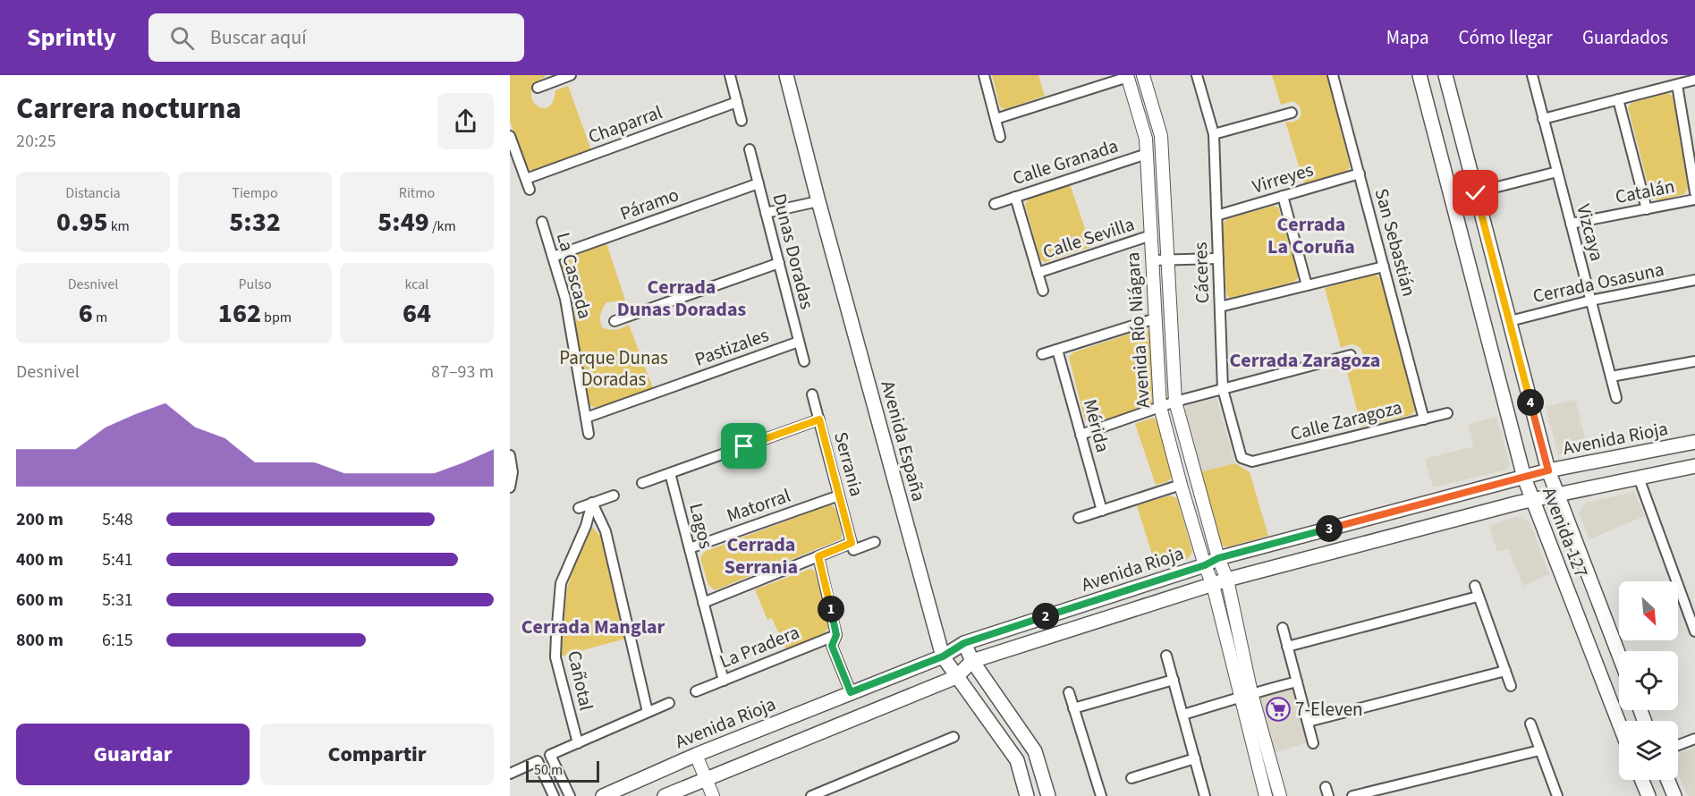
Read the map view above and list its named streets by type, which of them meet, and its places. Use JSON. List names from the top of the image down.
{
  "streets": {
    "main road": ["Avenida Rioja", "Avenida España", "Avenida 127"],
    "street": [
      "Chaparral",
      "Calle Granada",
      "Virreyes",
      "Catalán",
      "Páramo",
      "Vizcaya",
      "Calle Sevilla",
      "San Sebastián",
      "Dunas Doradas",
      "Cáceres",
      "La Cascada",
      "Cerrada Osasuna",
      "Avenida Río Niágara",
      "Pastizales",
      "Calle Zaragoza",
      "Mérida",
      "Serrania",
      "Matorral",
      "Lagos",
      "La Pradera",
      "Cañotal"
    ]
  },
  "crossings": [
    ["Calle Granada", "Avenida Río Niágara"],
    ["Virreyes", "San Sebastián"],
    ["Virreyes", "Cáceres"],
    ["Catalán", "Vizcaya"],
    ["Páramo", "Dunas Doradas"],
    ["Páramo", "La Cascada"],
    ["Vizcaya", "Cerrada Osasuna"],
    ["Calle Sevilla", "Avenida Río Niágara"],
    ["San Sebastián", "Calle Zaragoza"],
    ["Dunas Doradas", "Pastizales"],
    ["Cáceres", "Calle Zaragoza"],
    ["La Cascada", "Pastizales"],
    ["Cerrada Osasuna", "Avenida 127"],
    ["Avenida Río Niágara", "Avenida Rioja"],
    ["Avenida Rioja", "Avenida España"],
    ["Avenida Rioja", "Avenida 127"],
    ["Serrania", "Matorral"],
    ["Matorral", "Lagos"],
    ["Lagos", "La Pradera"]
  ],
  "districts": [
    "Cerrada La Coruña",
    "Cerrada Dunas Doradas",
    "Cerrada Zaragoza",
    "Cerrada Serrania",
    "Cerrada Manglar"
  ],
  "parks": ["Parque Dunas Doradas"],
  "places": {
    "supermarket": ["7-Eleven"]
  },
  "scale_bar": "50 m",
  "north": "bottom right",
  "page": {
    "header": "Sprintly",
    "search": "Buscar aquí",
    "nav": ["Mapa", "Cómo llegar", "Guardados"],
    "heading": ["Carrera nocturna", "20:25"],
    "stats": [
      ["Distancia", "0.95 km"],
      ["Tiempo", "5:32"],
      ["Ritmo", "5:49 /km"],
      ["Desnivel", "6 m"],
      ["Pulso", "162 bpm"],
      ["kcal", "64"]
    ],
    "chart": ["Desnivel", "87–93 m"],
    "pins": [
      "4",
      "3",
      "1",
      "2"
    ],
    "list": [
      {
        "name": "200 m",
        "note": "5:48"
      },
      {
        "name": "400 m",
        "note": "5:41"
      },
      {
        "name": "600 m",
        "note": "5:31"
      },
      {
        "name": "800 m",
        "note": "6:15"
      }
    ],
    "buttons": ["Guardar", "Compartir"],
    "scale": "50 m"
  }
}
